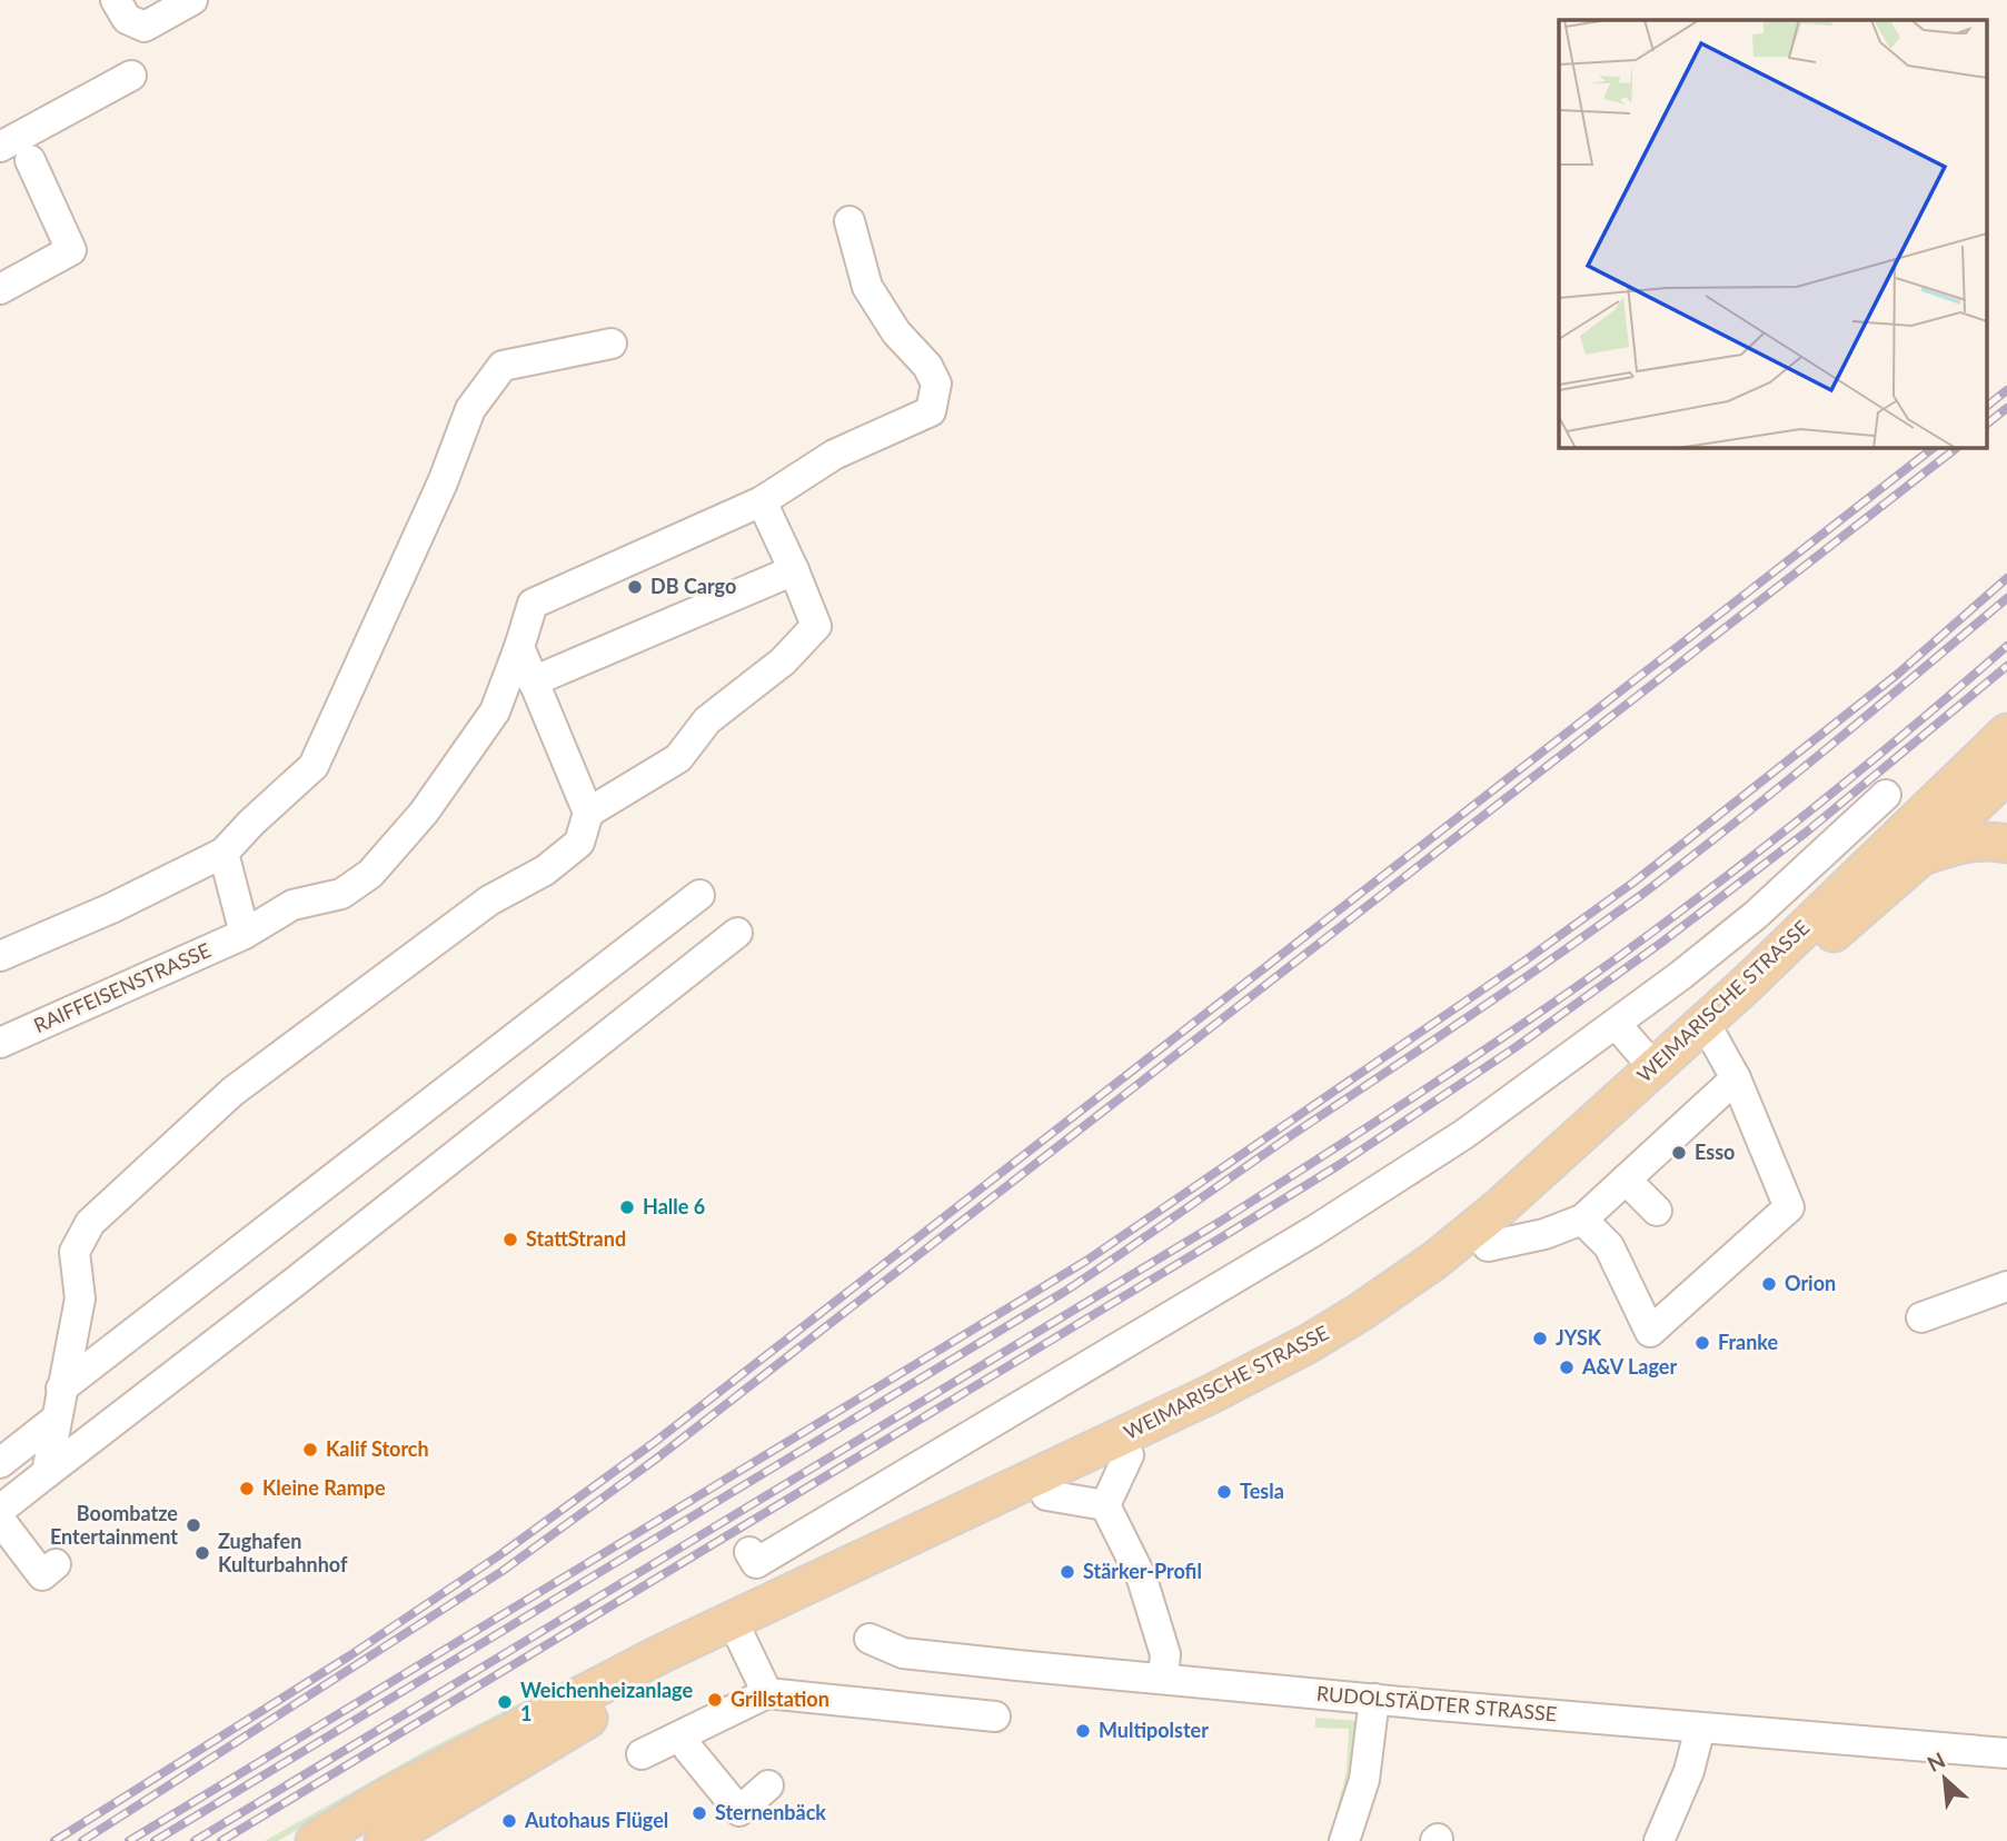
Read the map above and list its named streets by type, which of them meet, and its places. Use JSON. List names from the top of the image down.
{
  "streets": {
    "main road": ["WEIMARISCHE STRASSE"],
    "street": ["RAIFFEISENSTRASSE", "RUDOLSTÄDTER STRASSE"]
  },
  "places": [
    "DB Cargo",
    "Esso",
    "Halle 6",
    "StattStrand",
    "Orion",
    "JYSK",
    "Franke",
    "A&V Lager",
    "Kalif Storch",
    "Kleine Rampe",
    "Tesla",
    "Boombatze Entertainment",
    "Zughafen Kulturbahnhof",
    "Stärker-Profil",
    "Grillstation",
    "Weichenheizanlage 1",
    "Multipolster",
    "Sternenbäck",
    "Autohaus Flügel"
  ],
  "north": "top left"
}
